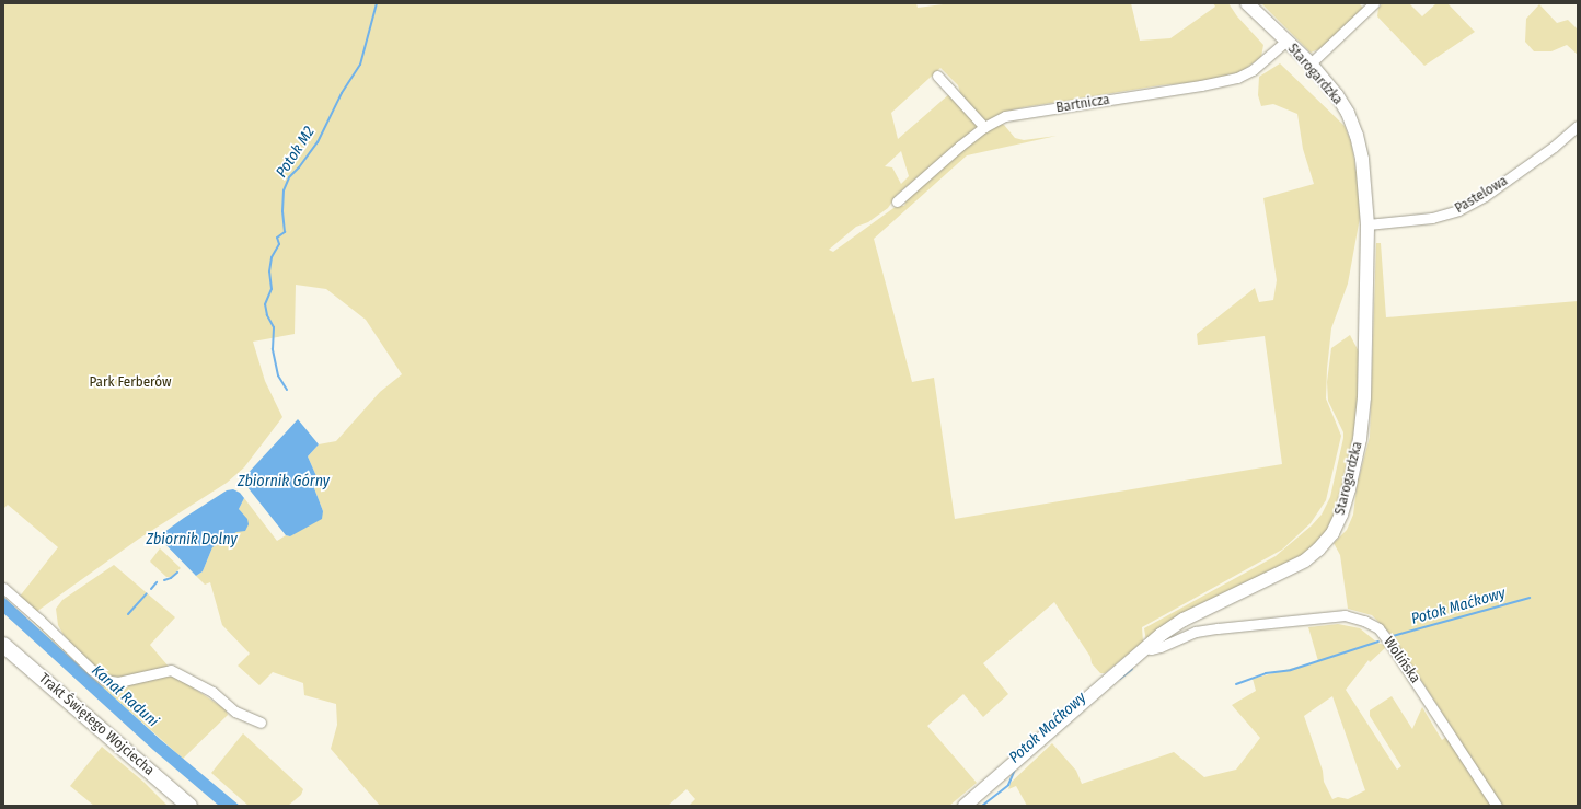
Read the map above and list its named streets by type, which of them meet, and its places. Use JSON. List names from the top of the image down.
{
  "streets": {
    "main road": ["Starogardzka", "Trakt Świętego Wojciecha"],
    "street": ["Bartnicza", "Pastelowa", "Wolińska"]
  },
  "crossings": [
    ["Starogardzka", "Bartnicza"],
    ["Starogardzka", "Pastelowa"],
    ["Starogardzka", "Wolińska"]
  ],
  "water": [
    "Potok M2",
    "Zbiornik Górny",
    "Zbiornik Dolny",
    "Potok Maćkowy",
    "Kanał Raduni"
  ],
  "parks": ["Park Ferberów"]
}
